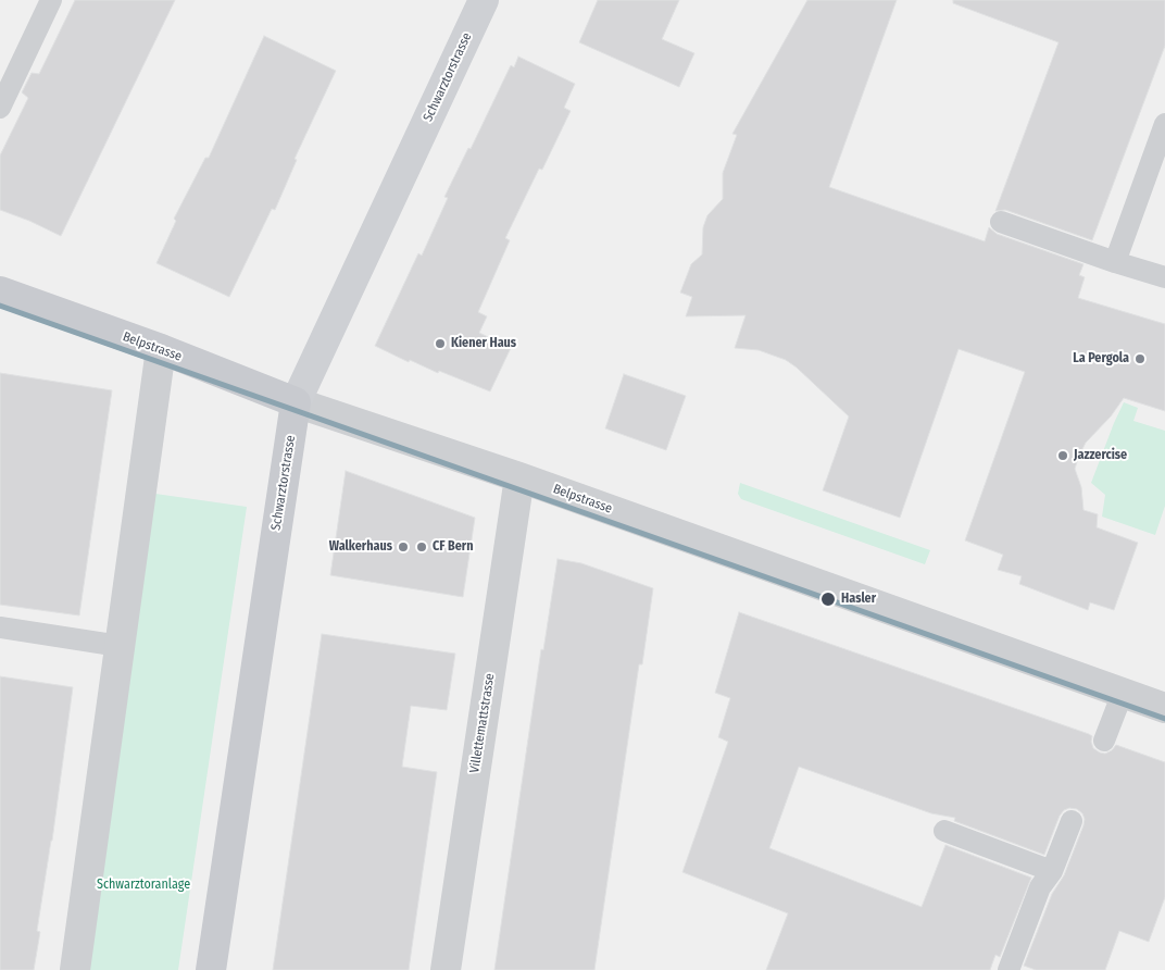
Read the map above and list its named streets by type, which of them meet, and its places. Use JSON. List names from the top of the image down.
{
  "streets": {
    "main road": ["Schwarztorstrasse", "Belpstrasse"],
    "street": ["Villettemattstrasse"]
  },
  "crossings": [
    ["Schwarztorstrasse", "Belpstrasse"],
    ["Belpstrasse", "Villettemattstrasse"]
  ],
  "parks": ["Schwarztoranlage"],
  "places": [
    "Kiener Haus",
    "La Pergola",
    "Jazzercise",
    "Walkerhaus",
    "CF Bern",
    "Hasler"
  ]
}
